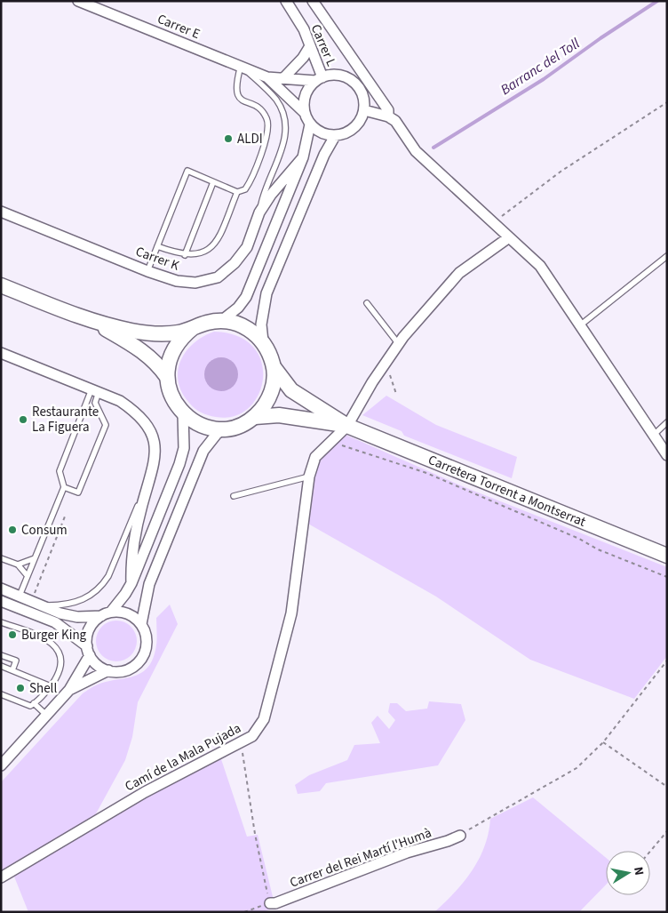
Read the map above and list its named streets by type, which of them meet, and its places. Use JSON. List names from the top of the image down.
{
  "streets": {
    "main road": ["Carretera Torrent a Montserrat"],
    "street": [
      "Carrer E",
      "Carrer L",
      "Carrer K",
      "Camí de la Mala Pujada",
      "Carrer del Rei Martí l'Humà"
    ]
  },
  "crossings": [
    ["Carretera Torrent a Montserrat", "Camí de la Mala Pujada"]
  ],
  "water": ["Barranc del Toll"],
  "places": [
    "ALDI",
    "Restaurante La Figuera",
    "Consum",
    "Burger King",
    "Shell"
  ],
  "north": "right"
}
